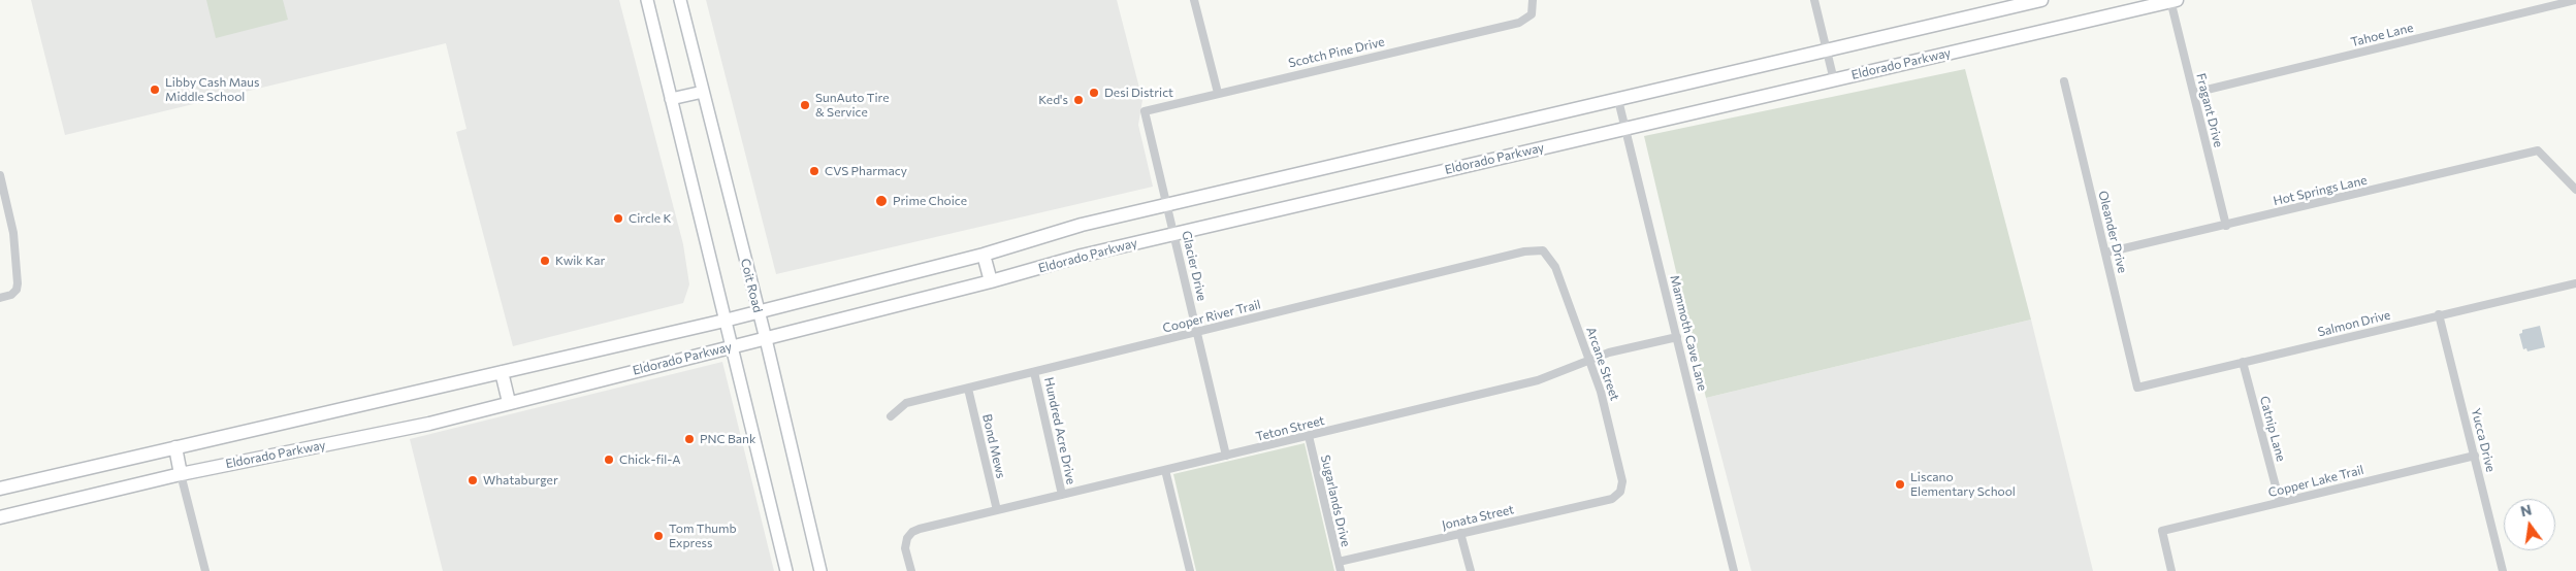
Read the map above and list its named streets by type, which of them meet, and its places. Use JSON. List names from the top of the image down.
{
  "streets": {
    "main road": ["Eldorado Parkway", "Coit Road"],
    "street": [
      "Tahoe Lane",
      "Scotch Pine Drive",
      "Fragant Drive",
      "Hot Springs Lane",
      "Oleander Drive",
      "Glacier Drive",
      "Cooper River Trail",
      "Salmon Drive",
      "Mammoth Cave Lane",
      "Arcane Street",
      "Teton Street",
      "Catnip Lane",
      "Hundred Acre Drive",
      "Yucca Drive",
      "Bond Mews",
      "Copper Lake Trail",
      "Sugarlands Drive",
      "Jonata Street"
    ]
  },
  "crossings": [
    ["Tahoe Lane", "Fragant Drive"],
    ["Scotch Pine Drive", "Glacier Drive"],
    ["Eldorado Parkway", "Fragant Drive"],
    ["Eldorado Parkway", "Glacier Drive"],
    ["Eldorado Parkway", "Coit Road"],
    ["Eldorado Parkway", "Mammoth Cave Lane"],
    ["Fragant Drive", "Hot Springs Lane"],
    ["Hot Springs Lane", "Oleander Drive"],
    ["Oleander Drive", "Salmon Drive"],
    ["Glacier Drive", "Cooper River Trail"],
    ["Glacier Drive", "Teton Street"],
    ["Cooper River Trail", "Arcane Street"],
    ["Cooper River Trail", "Hundred Acre Drive"],
    ["Cooper River Trail", "Bond Mews"],
    ["Salmon Drive", "Catnip Lane"],
    ["Salmon Drive", "Yucca Drive"],
    ["Mammoth Cave Lane", "Teton Street"],
    ["Arcane Street", "Teton Street"],
    ["Arcane Street", "Jonata Street"],
    ["Teton Street", "Hundred Acre Drive"],
    ["Teton Street", "Bond Mews"],
    ["Teton Street", "Sugarlands Drive"],
    ["Catnip Lane", "Copper Lake Trail"],
    ["Yucca Drive", "Copper Lake Trail"],
    ["Sugarlands Drive", "Jonata Street"]
  ],
  "places": [
    "Libby Cash Maus Middle School",
    "Desi District",
    "Ked's",
    "SunAuto Tire & Service",
    "CVS Pharmacy",
    "Prime Choice",
    "Circle K",
    "Kwik Kar",
    "PNC Bank",
    "Chick-fil-A",
    "Whataburger",
    "Liscano Elementary School",
    "Tom Thumb Express"
  ],
  "north": "top"
}
